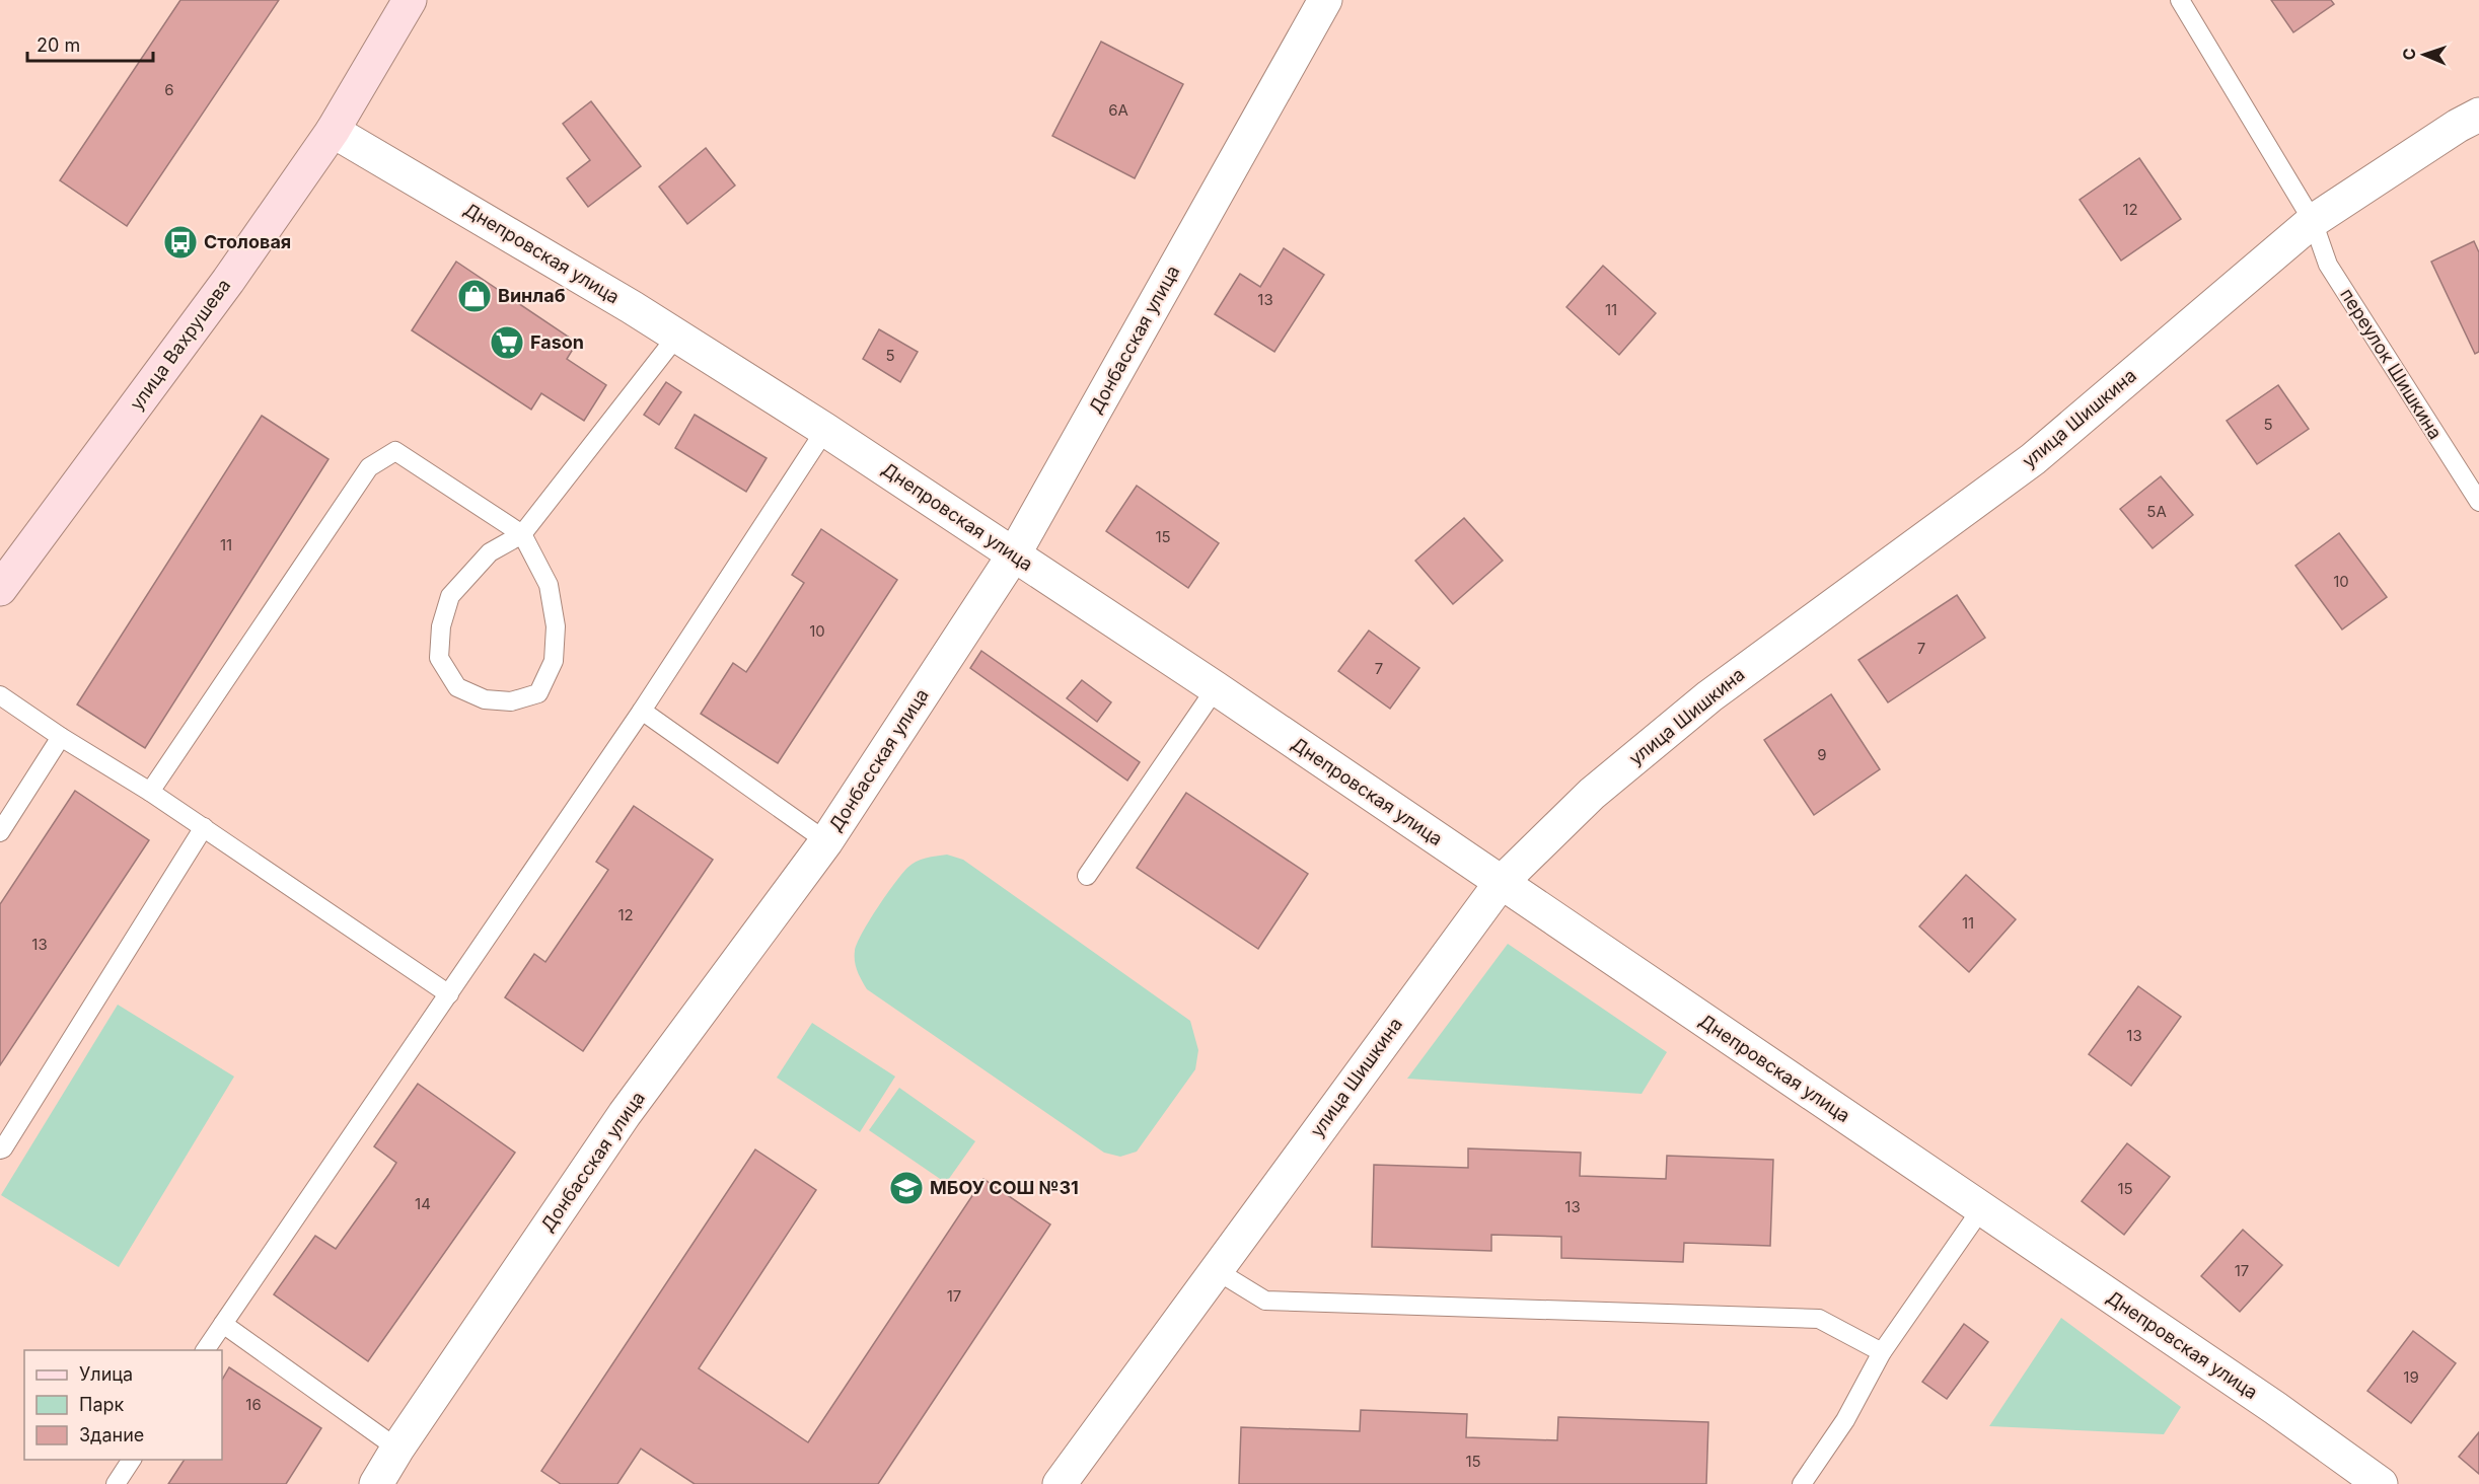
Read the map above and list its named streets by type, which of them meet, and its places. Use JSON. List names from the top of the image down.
{
  "streets": {
    "main road": ["улица Вахрушева"],
    "street": ["Днепровская улица", "Донбасская улица", "улица Шишкина"],
    "lane": ["переулок Шишкина"]
  },
  "crossings": [
    ["Днепровская улица", "Донбасская улица"],
    ["Днепровская улица", "улица Вахрушева"],
    ["Днепровская улица", "улица Шишкина"],
    ["переулок Шишкина", "улица Шишкина"]
  ],
  "places": {
    "bus stop": ["Столовая"],
    "shop": ["Винлаб"],
    "supermarket": ["Fason"],
    "school or university": ["МБОУ СОШ №31"]
  },
  "house_numbers": [
    "6",
    "6А",
    "12",
    "13",
    "11",
    "5",
    "5",
    "5А",
    "15",
    "11",
    "10",
    "10",
    "7",
    "7",
    "9",
    "12",
    "11",
    "13",
    "13",
    "15",
    "14",
    "13",
    "17",
    "17",
    "19",
    "16",
    "15"
  ],
  "legend": ["Улица", "Парк", "Здание"],
  "scale_bar": "20 m",
  "north": "left"
}
